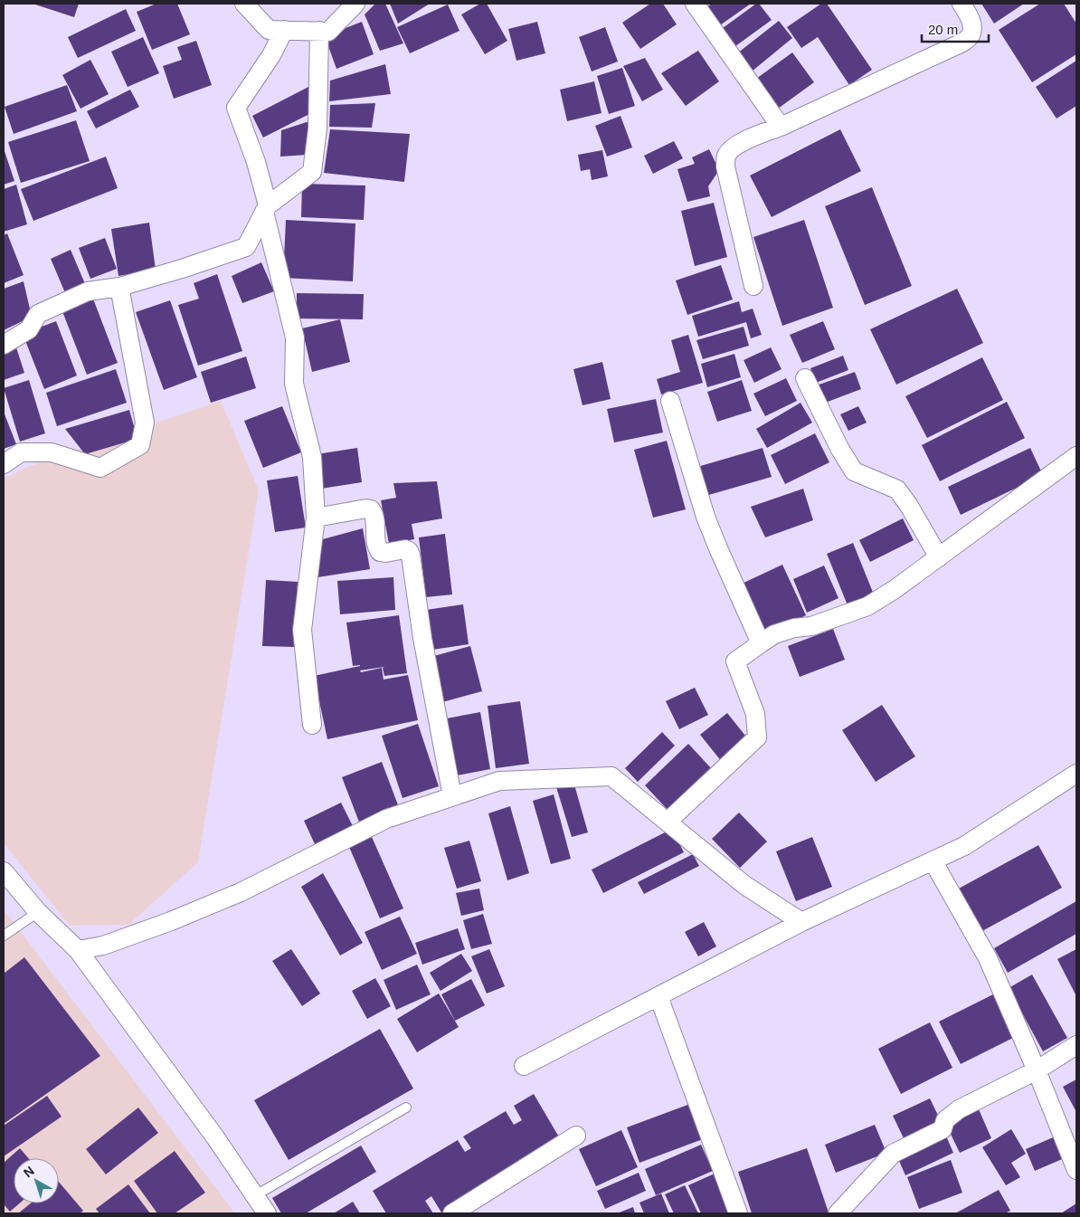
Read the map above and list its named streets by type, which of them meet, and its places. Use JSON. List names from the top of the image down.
{
  "scale_bar": "20 m",
  "north": "top left"
}
